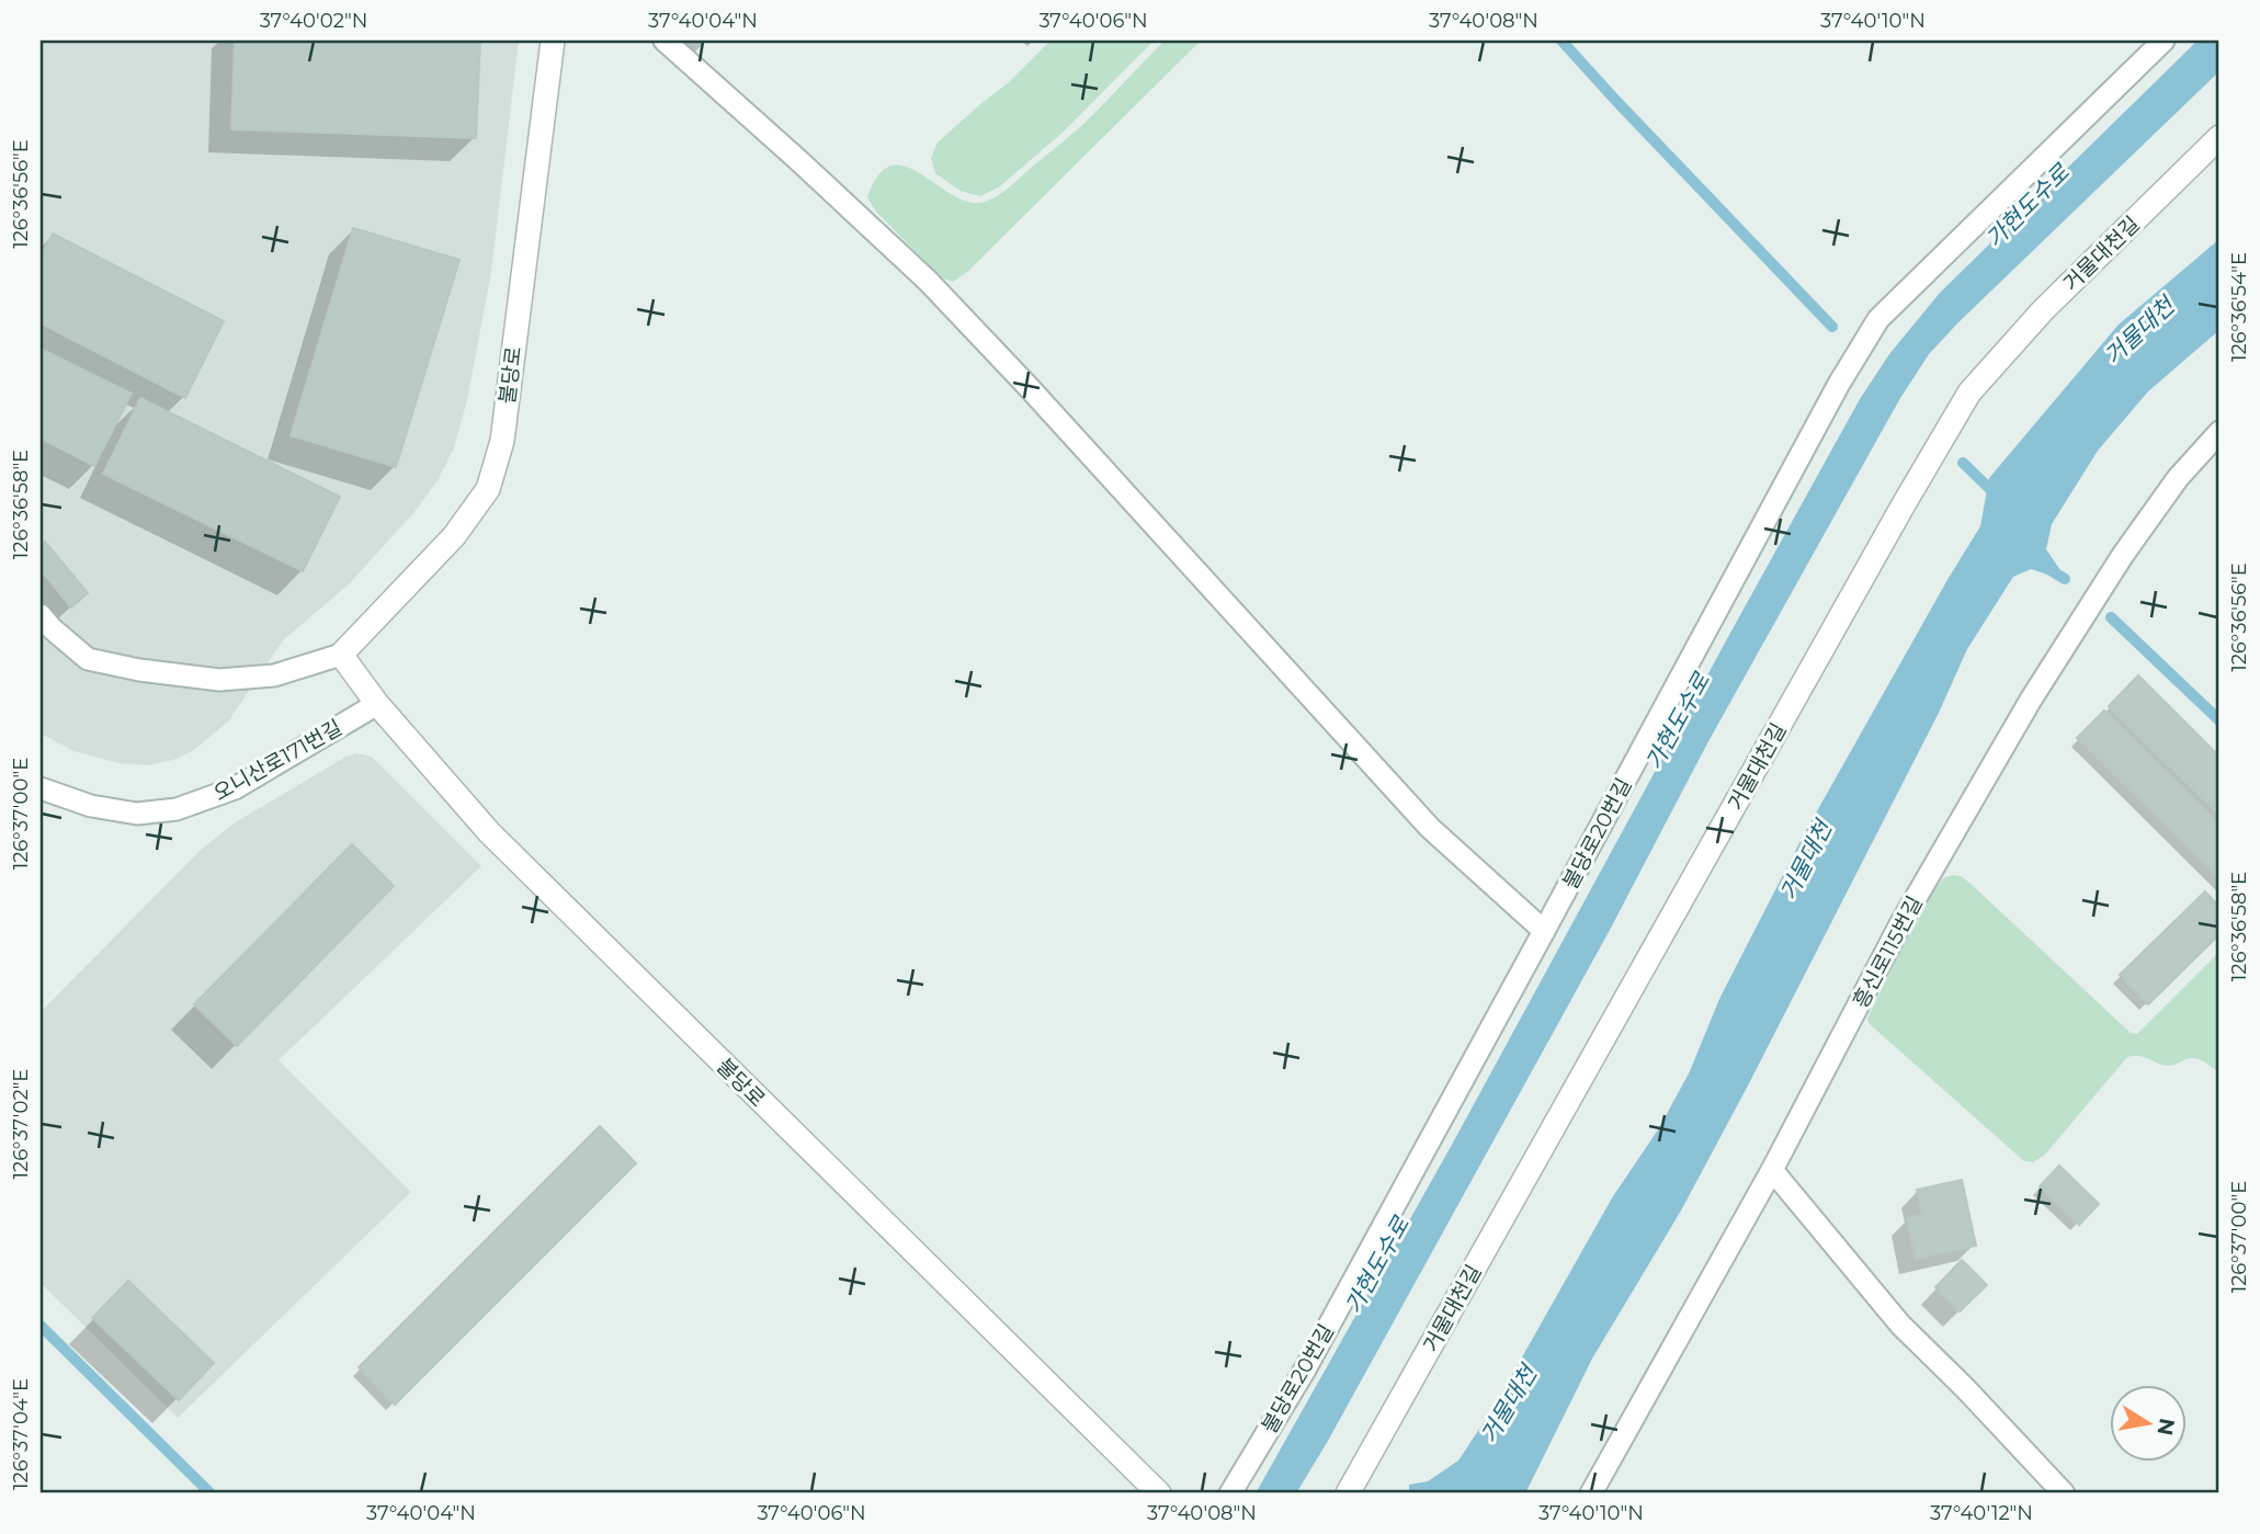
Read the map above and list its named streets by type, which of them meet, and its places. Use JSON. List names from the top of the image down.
{
  "streets": {
    "street": ["거물대천길", "불당로"],
    "lane": ["오니산로171번길", "불당로20번길", "흥신로115번길"]
  },
  "crossings": [
    ["불당로", "오니산로171번길"]
  ],
  "water": ["가현도수로", "거물대천"],
  "north": "right",
  "coordinates": [
    "37°40'02\"N",
    "37°40'04\"N",
    "37°40'06\"N",
    "37°40'08\"N",
    "37°40'10\"N",
    "126°36'56\"E",
    "126°36'54\"E",
    "126°36'58\"E",
    "126°37'00\"E",
    "126°37'02\"E",
    "126°37'04\"E",
    "37°40'12\"N"
  ]
}
